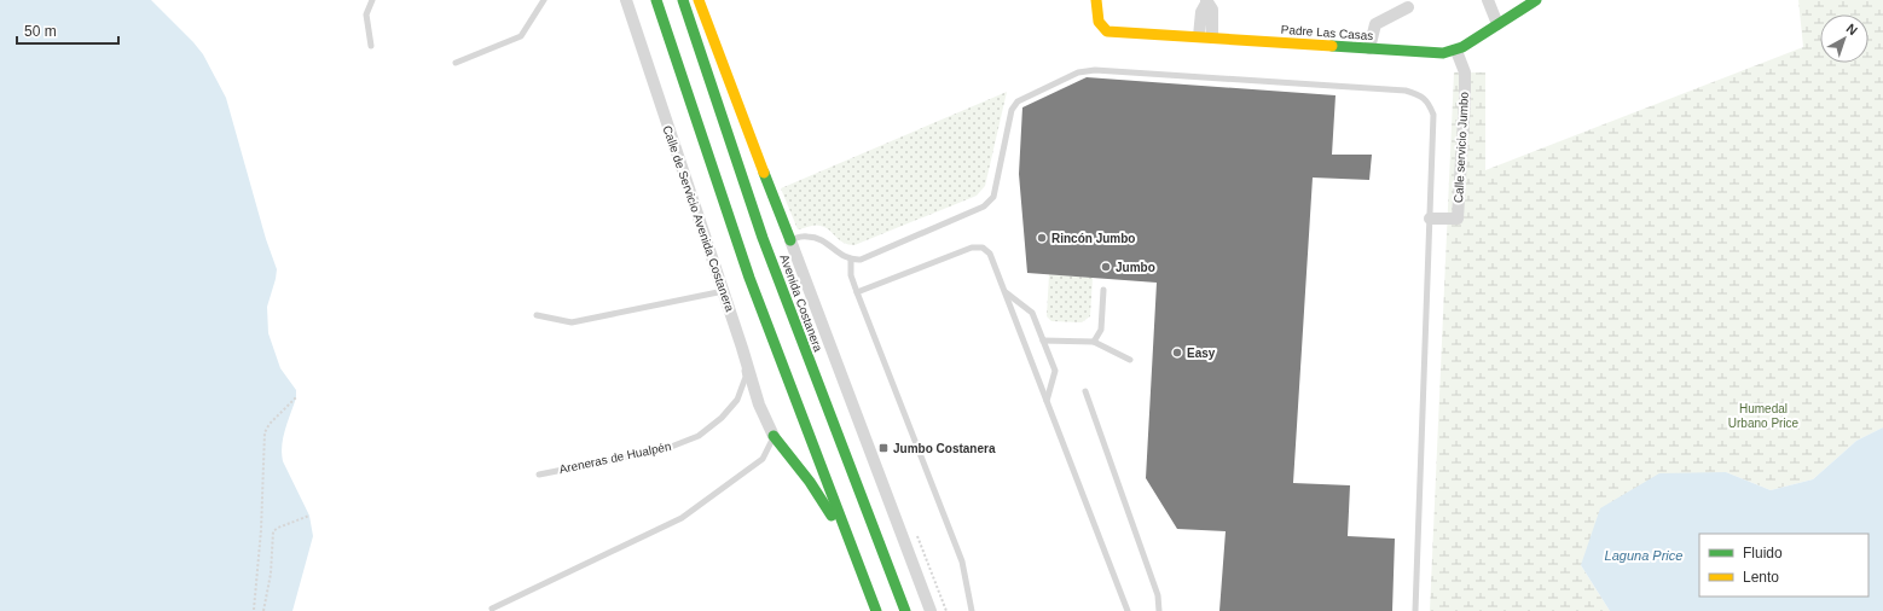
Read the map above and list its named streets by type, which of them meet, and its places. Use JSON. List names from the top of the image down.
{
  "streets": {
    "main road": ["Padre Las Casas", "Avenida Costanera"],
    "street": ["Calle servicio Jumbo", "Calle de Servicio Avenida Costanera"],
    "lane": ["Areneras de Hualpén"]
  },
  "crossings": [
    ["Padre Las Casas", "Calle servicio Jumbo"],
    ["Calle de Servicio Avenida Costanera", "Areneras de Hualpén"]
  ],
  "water": ["Laguna Price"],
  "parks": ["Humedal Urbano Price"],
  "places": {
    "other": ["Rincón Jumbo", "Jumbo", "Easy"],
    "transit": ["Jumbo Costanera"]
  },
  "legend": ["Fluido", "Lento"],
  "scale_bar": "50 m",
  "north": "top right"
}
